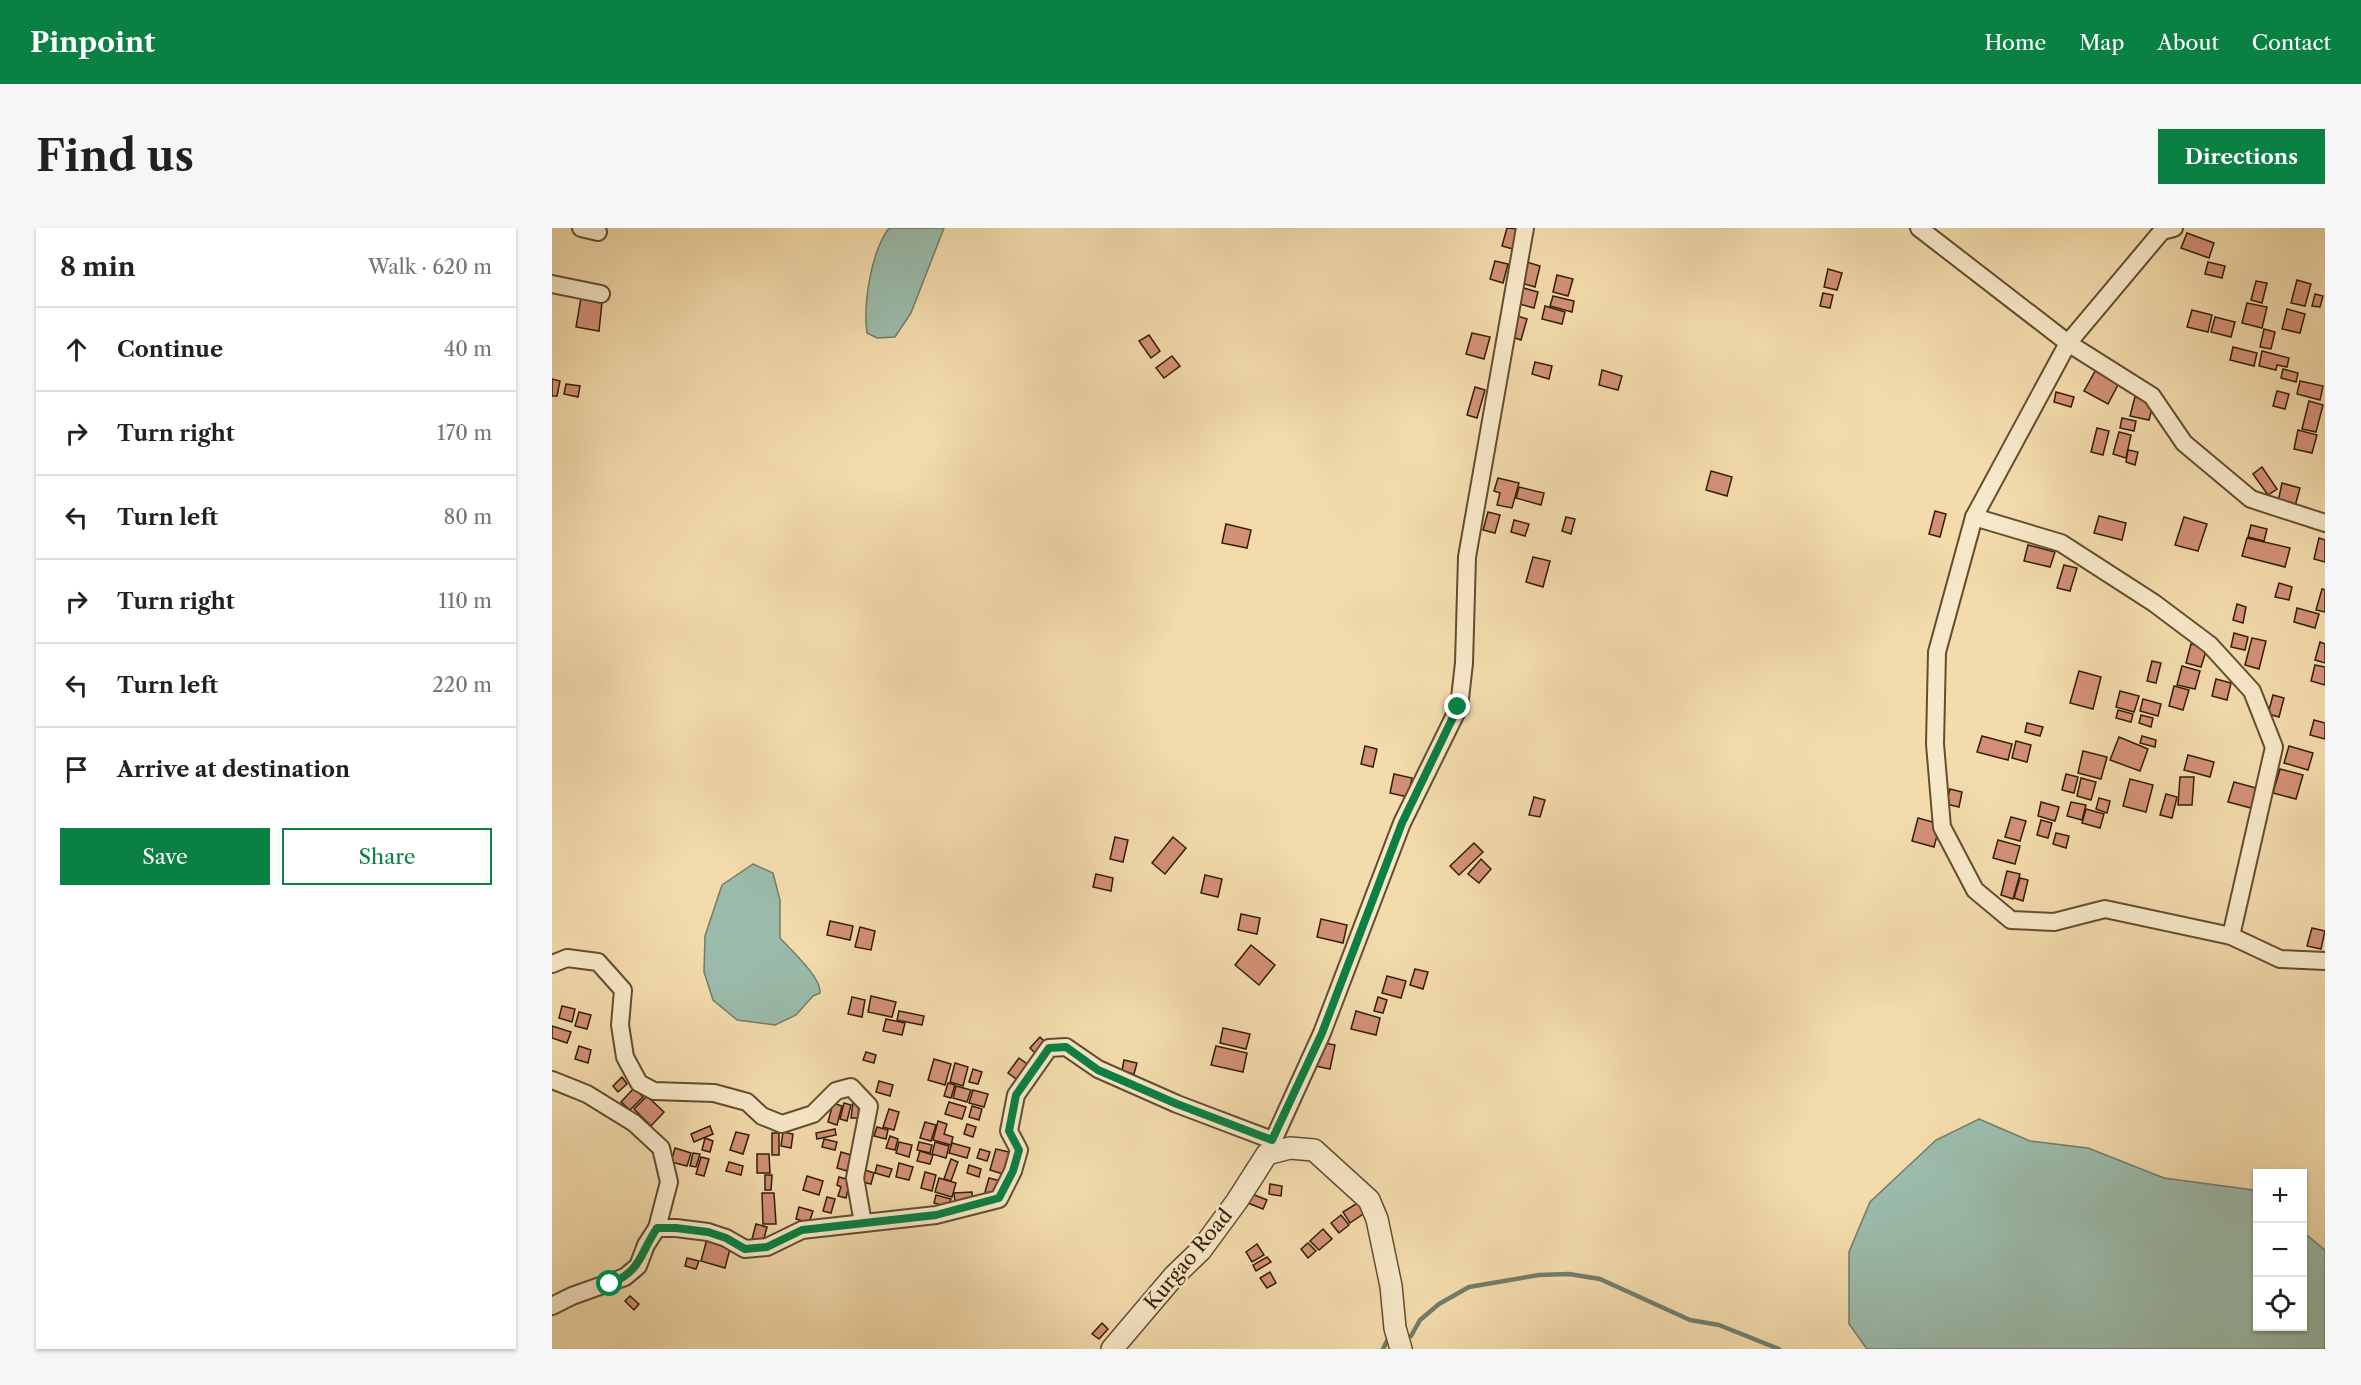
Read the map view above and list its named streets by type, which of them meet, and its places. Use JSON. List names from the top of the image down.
{
  "streets": {
    "street": ["Kurgao Road"]
  },
  "page": {
    "header": "Pinpoint",
    "nav": [
      "Home",
      "Map",
      "About",
      "Contact"
    ],
    "buttons": [
      "Directions",
      ["Save", "Share"]
    ],
    "title": "Find us",
    "heading": ["8 min", "Walk · 620 m"],
    "list": [
      ["Continue", "40 m"],
      ["Turn right", "170 m"],
      ["Turn left", "80 m"],
      ["Turn right", "110 m"],
      ["Turn left", "220 m"],
      "Arrive at destination"
    ],
    "map_buttons": ["+", "−"]
  }
}
